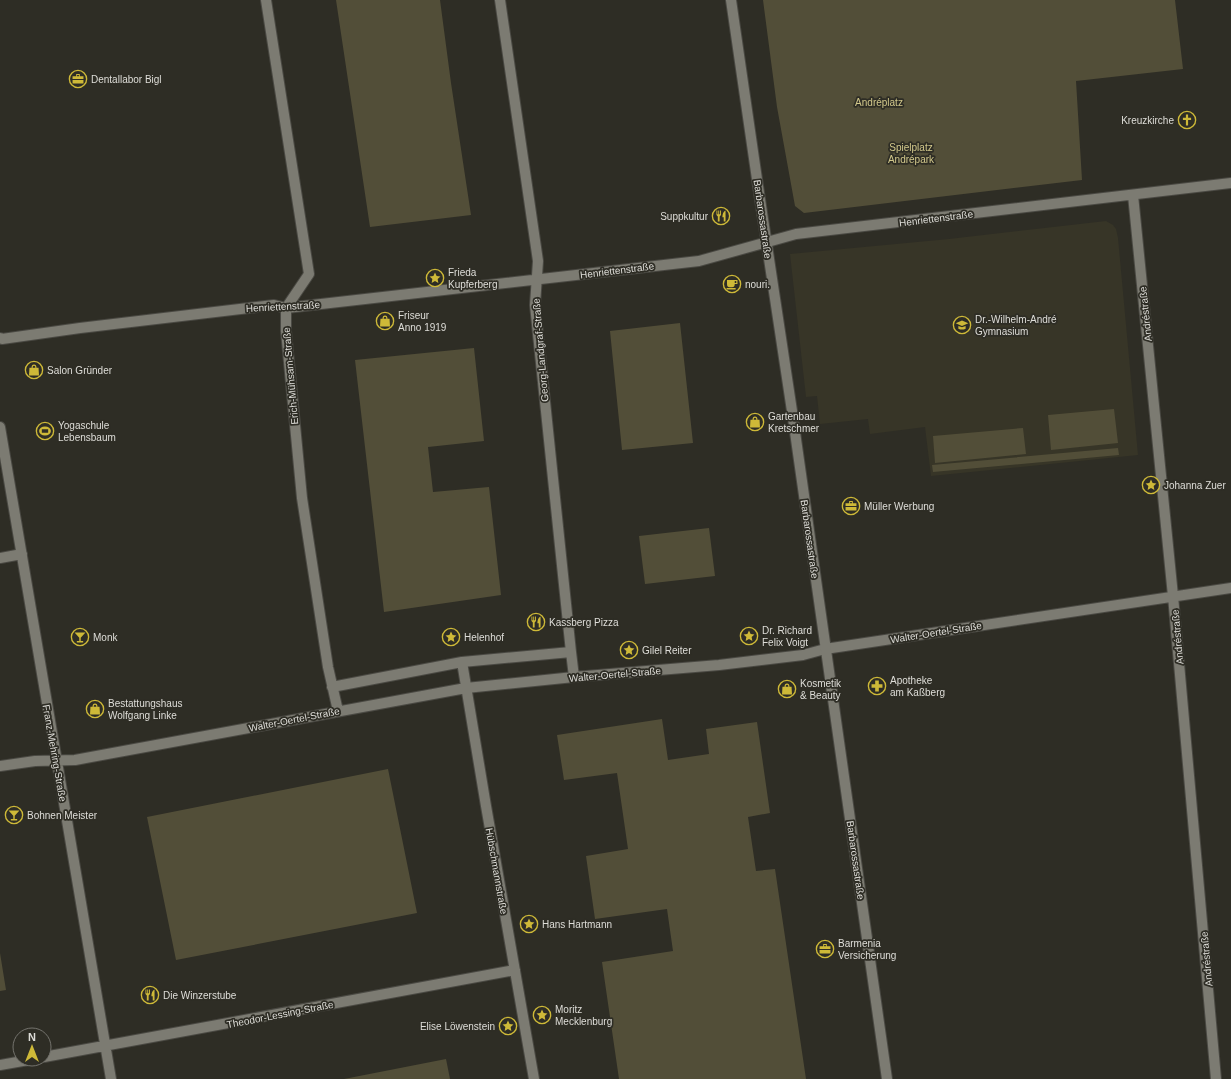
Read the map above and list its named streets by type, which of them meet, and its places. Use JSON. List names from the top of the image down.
{
  "streets": {
    "street": [
      "Henriettenstraße",
      "Barbarossastraße",
      "Andréstraße",
      "Georg-Landgraf-Straße",
      "Erich-Mühsam-Straße",
      "Walter-Oertel-Straße",
      "Franz-Mehring-Straße",
      "Hübschmannstraße",
      "Theodor-Lessing-Straße"
    ]
  },
  "crossings": [
    ["Henriettenstraße", "Barbarossastraße"],
    ["Henriettenstraße", "Andréstraße"],
    ["Henriettenstraße", "Georg-Landgraf-Straße"],
    ["Henriettenstraße", "Erich-Mühsam-Straße"],
    ["Barbarossastraße", "Walter-Oertel-Straße"],
    ["Andréstraße", "Walter-Oertel-Straße"],
    ["Georg-Landgraf-Straße", "Walter-Oertel-Straße"],
    ["Erich-Mühsam-Straße", "Walter-Oertel-Straße"],
    ["Walter-Oertel-Straße", "Franz-Mehring-Straße"],
    ["Walter-Oertel-Straße", "Hübschmannstraße"],
    ["Franz-Mehring-Straße", "Theodor-Lessing-Straße"],
    ["Hübschmannstraße", "Theodor-Lessing-Straße"]
  ],
  "parks": ["Andréplatz", "Spielplatz Andrépark"],
  "places": {
    "office": ["Dentallabor Bigl", "Müller Werbung", "Barmenia Versicherung"],
    "church": ["Kreuzkirche"],
    "restaurant": ["Suppkultur", "Kassberg Pizza", "Die Winzerstube"],
    "place": [
      "Frieda Kupferberg",
      "Johanna Zuer",
      "Dr. Richard Felix Voigt",
      "Helenhof",
      "Gilel Reiter",
      "Hans Hartmann",
      "Moritz Mecklenburg",
      "Elise Löwenstein"
    ],
    "cafe": ["nouri."],
    "shop": [
      "Friseur Anno 1919",
      "Salon Gründer",
      "Gartenbau Kretschmer",
      "Kosmetik & Beauty",
      "Bestattungshaus Wolfgang Linke"
    ],
    "school or university": ["Dr.-Wilhelm-André Gymnasium"],
    "sports": ["Yogaschule Lebensbaum"],
    "bar": ["Monk", "Bohnen Meister"],
    "pharmacy": ["Apotheke am Kaßberg"]
  },
  "north": "top"
}
